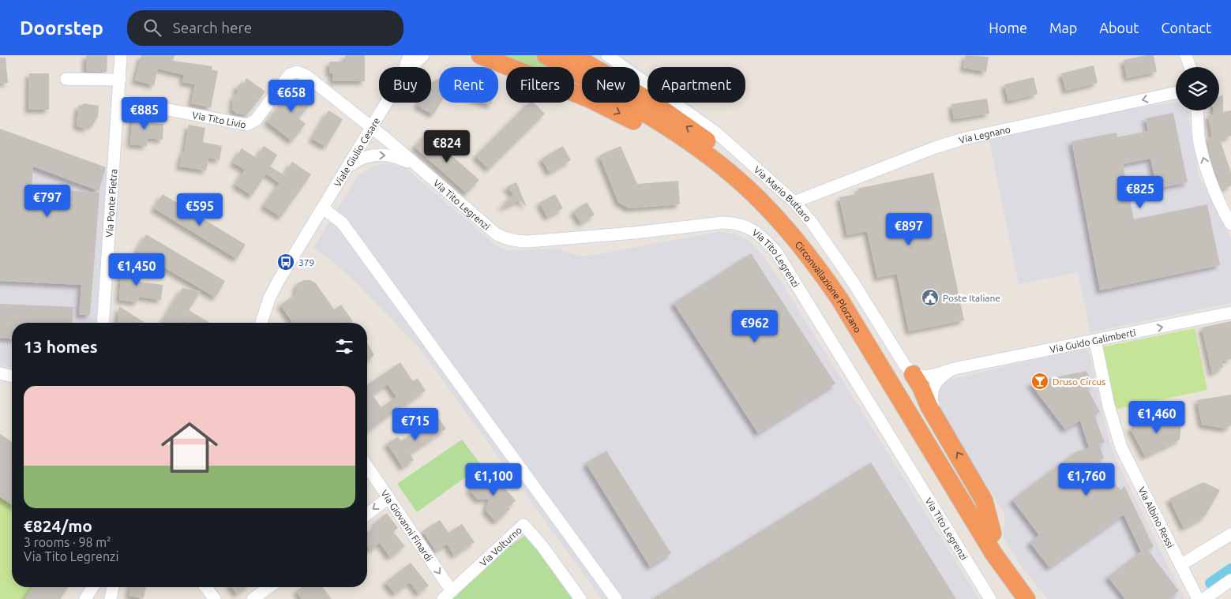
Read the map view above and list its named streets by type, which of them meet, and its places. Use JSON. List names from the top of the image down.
{
  "streets": {
    "highway": ["Circonvallazione Plorzano"],
    "street": [
      "Via Tito Livio",
      "Via Legnano",
      "Viale Giulio Cesare",
      "Via Mario Buttaro",
      "Via Ponte Pietra",
      "Via Tito Legrenzi",
      "Via Guido Galimberti",
      "Via Albino Ressi",
      "Via Giovanni Finardi",
      "Via Volturno"
    ]
  },
  "crossings": [
    ["Via Tito Livio", "Viale Giulio Cesare"],
    ["Via Tito Livio", "Via Ponte Pietra"],
    ["Via Tito Livio", "Via Tito Legrenzi"],
    ["Via Legnano", "Via Mario Buttaro"],
    ["Viale Giulio Cesare", "Via Tito Legrenzi"],
    ["Via Mario Buttaro", "Via Guido Galimberti"],
    ["Via Guido Galimberti", "Via Albino Ressi"],
    ["Via Giovanni Finardi", "Via Volturno"]
  ],
  "one_way": ["Via Legnano", "Via Guido Galimberti", "Via Giovanni Finardi"],
  "places": {
    "bus stop": ["379"],
    "public building": ["Poste Italiane"],
    "bar": ["Druso Circus"]
  },
  "page": {
    "header": "Doorstep",
    "search": "Search here",
    "nav": [
      "Home",
      "Map",
      "About",
      "Contact"
    ],
    "chip": [
      "Buy",
      "Rent",
      "Filters",
      "New",
      "Apartment"
    ],
    "price": [
      "€658",
      "€885",
      "€824",
      "€825",
      "€797",
      "€595",
      "€897",
      "€1,450",
      "€962",
      "€1,460",
      "€715",
      "€1,100",
      "€1,760"
    ],
    "heading": "13 homes",
    "list": [
      {
        "name": "€824/mo",
        "note": "3 rooms · 98 m² · Via Tito Legrenzi"
      }
    ]
  }
}
